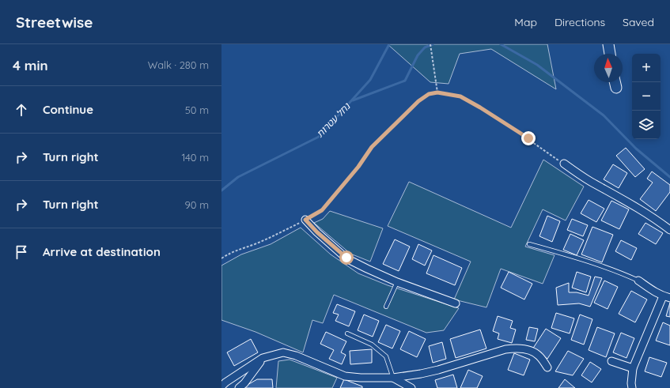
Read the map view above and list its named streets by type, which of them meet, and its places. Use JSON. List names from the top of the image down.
{
  "water": ["נחל עטרות"],
  "north": "top",
  "page": {
    "header": "Streetwise",
    "nav": ["Map", "Directions", "Saved"],
    "heading": ["4 min", "Walk · 280 m"],
    "map_buttons": ["+", "−"],
    "list": [
      ["Continue", "50 m"],
      ["Turn right", "140 m"],
      ["Turn right", "90 m"],
      "Arrive at destination"
    ]
  }
}
